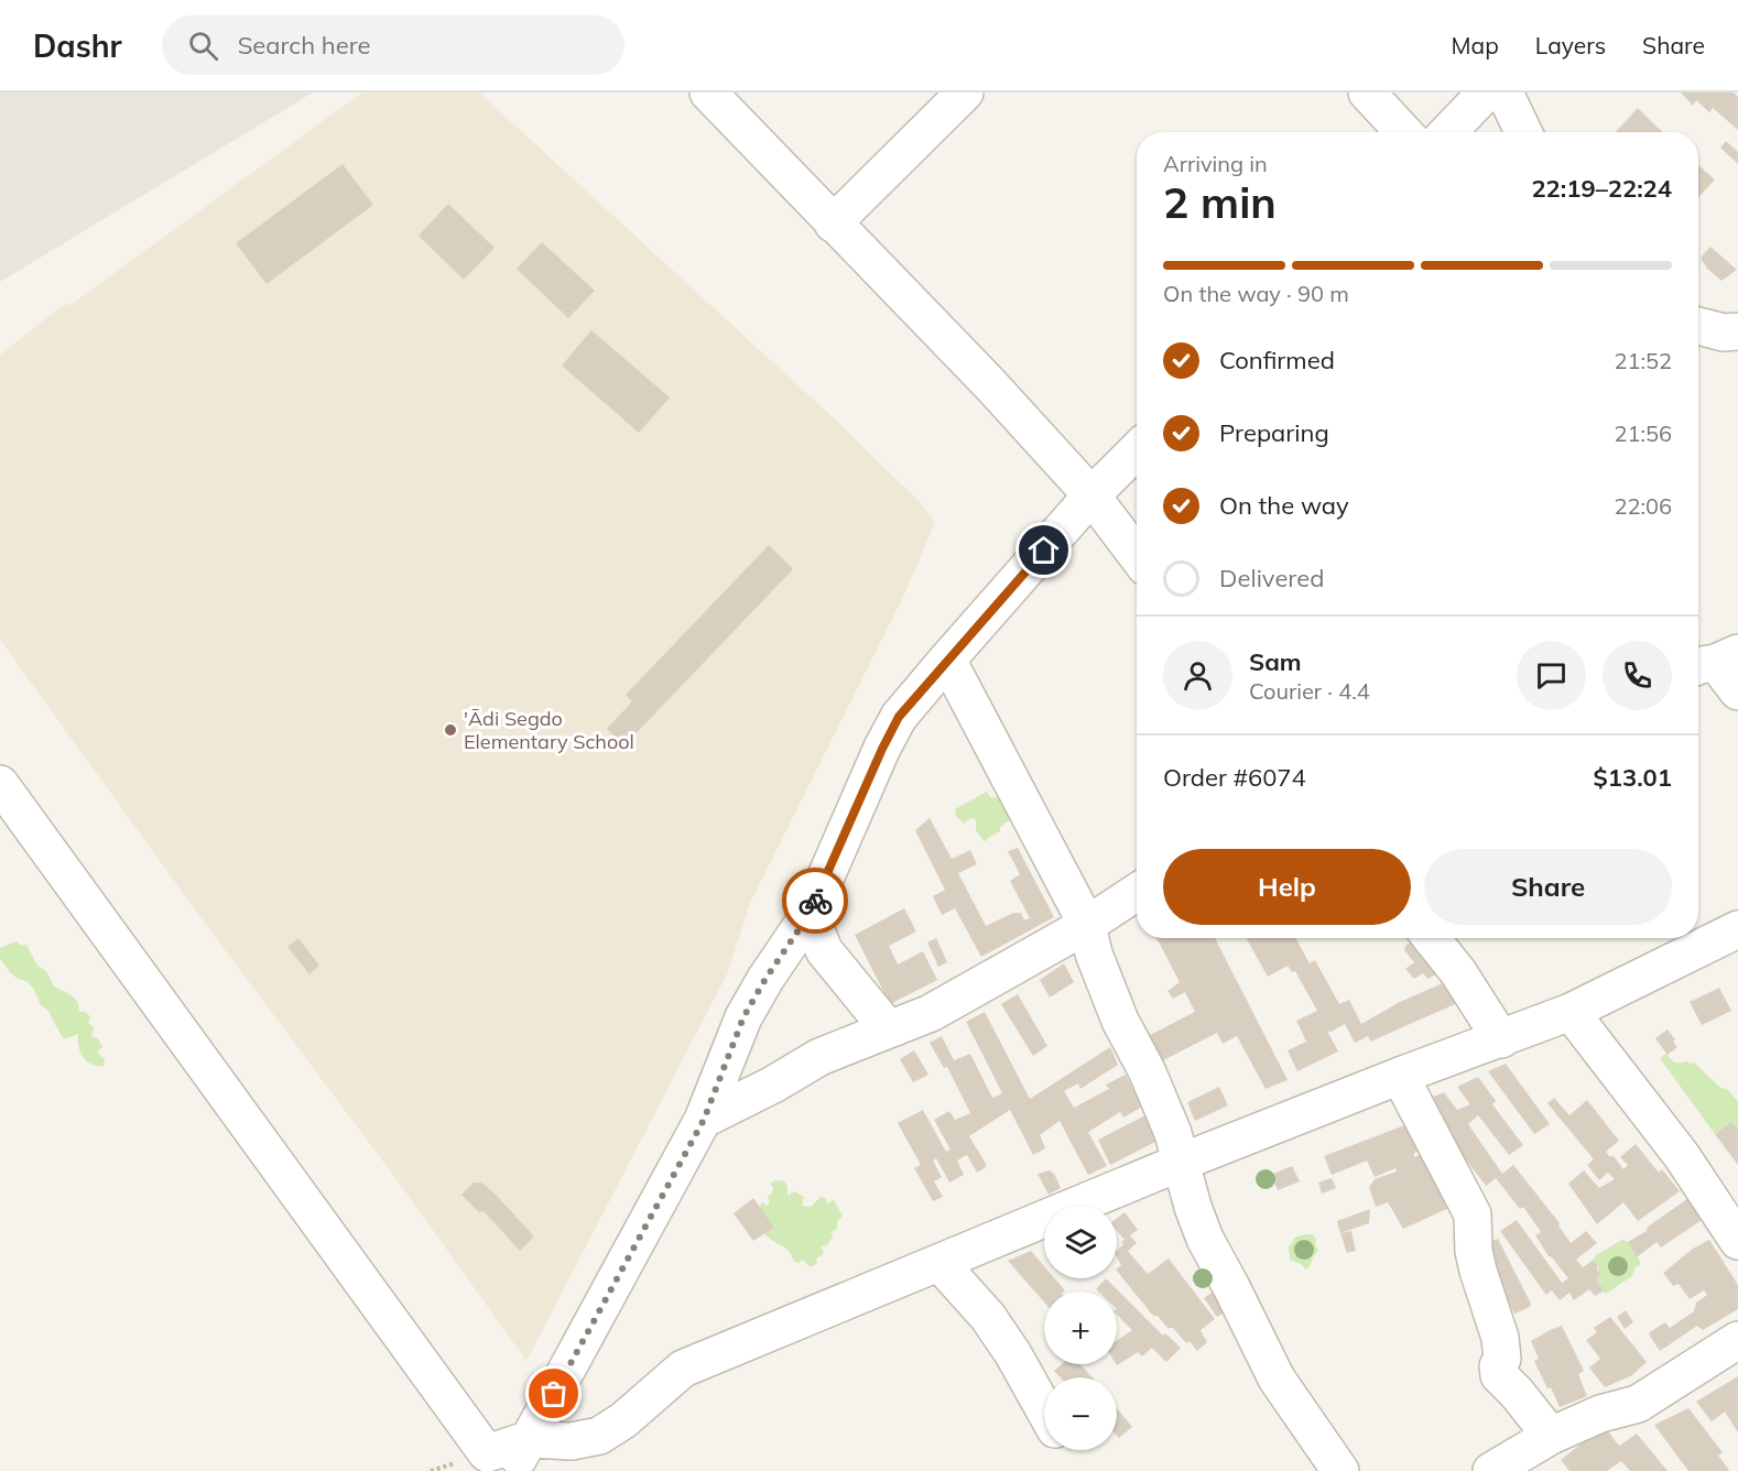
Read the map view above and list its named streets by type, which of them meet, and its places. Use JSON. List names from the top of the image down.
{
  "places": ["'Ādi Segdo Elementary School"],
  "page": {
    "header": "Dashr",
    "search": "Search here",
    "nav": ["Map", "Layers", "Share"],
    "heading": ["2 min", "Arriving in", "22:19–22:24"],
    "panel": [
      "Sam",
      "Courier · 4.4",
      "Order #6074",
      "$13.01"
    ],
    "bar": "On the way · 90 m",
    "list": [
      ["Confirmed", "21:52"],
      ["Preparing", "21:56"],
      ["On the way", "22:06"],
      "Delivered"
    ],
    "buttons": ["Help", "Share"],
    "map_buttons": ["+", "−"]
  }
}
